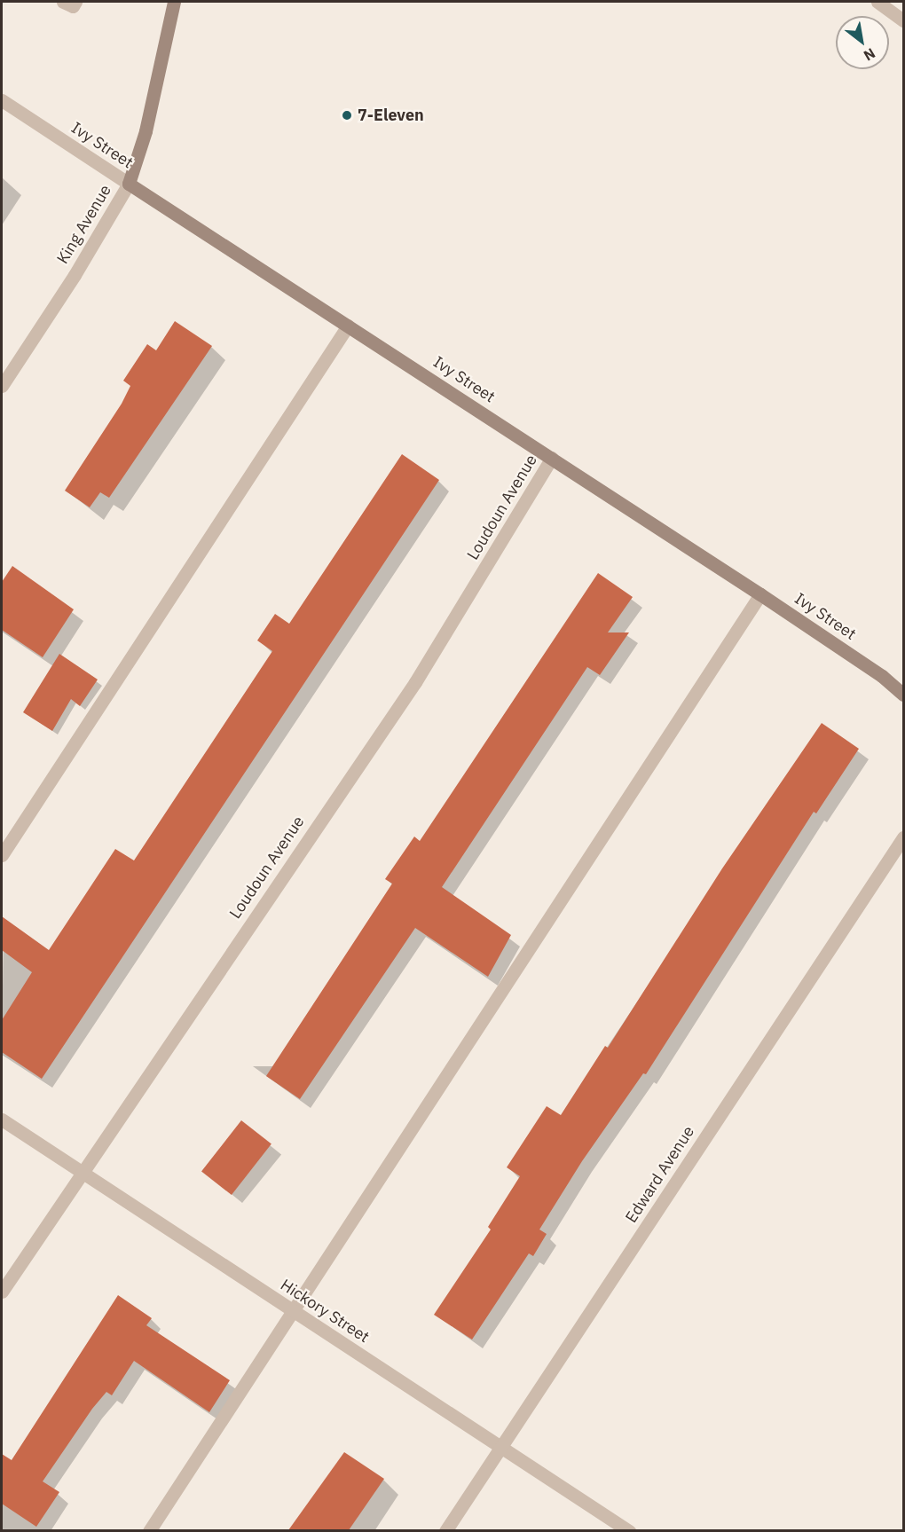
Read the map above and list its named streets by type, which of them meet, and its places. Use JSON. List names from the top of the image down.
{
  "streets": {
    "main road": ["Ivy Street", "King Avenue"],
    "street": ["Loudoun Avenue", "Edward Avenue", "Hickory Street"]
  },
  "crossings": [
    ["Ivy Street", "King Avenue"],
    ["Ivy Street", "Loudoun Avenue"],
    ["Loudoun Avenue", "Hickory Street"],
    ["Edward Avenue", "Hickory Street"]
  ],
  "places": ["7-Eleven"],
  "north": "bottom right"
}
